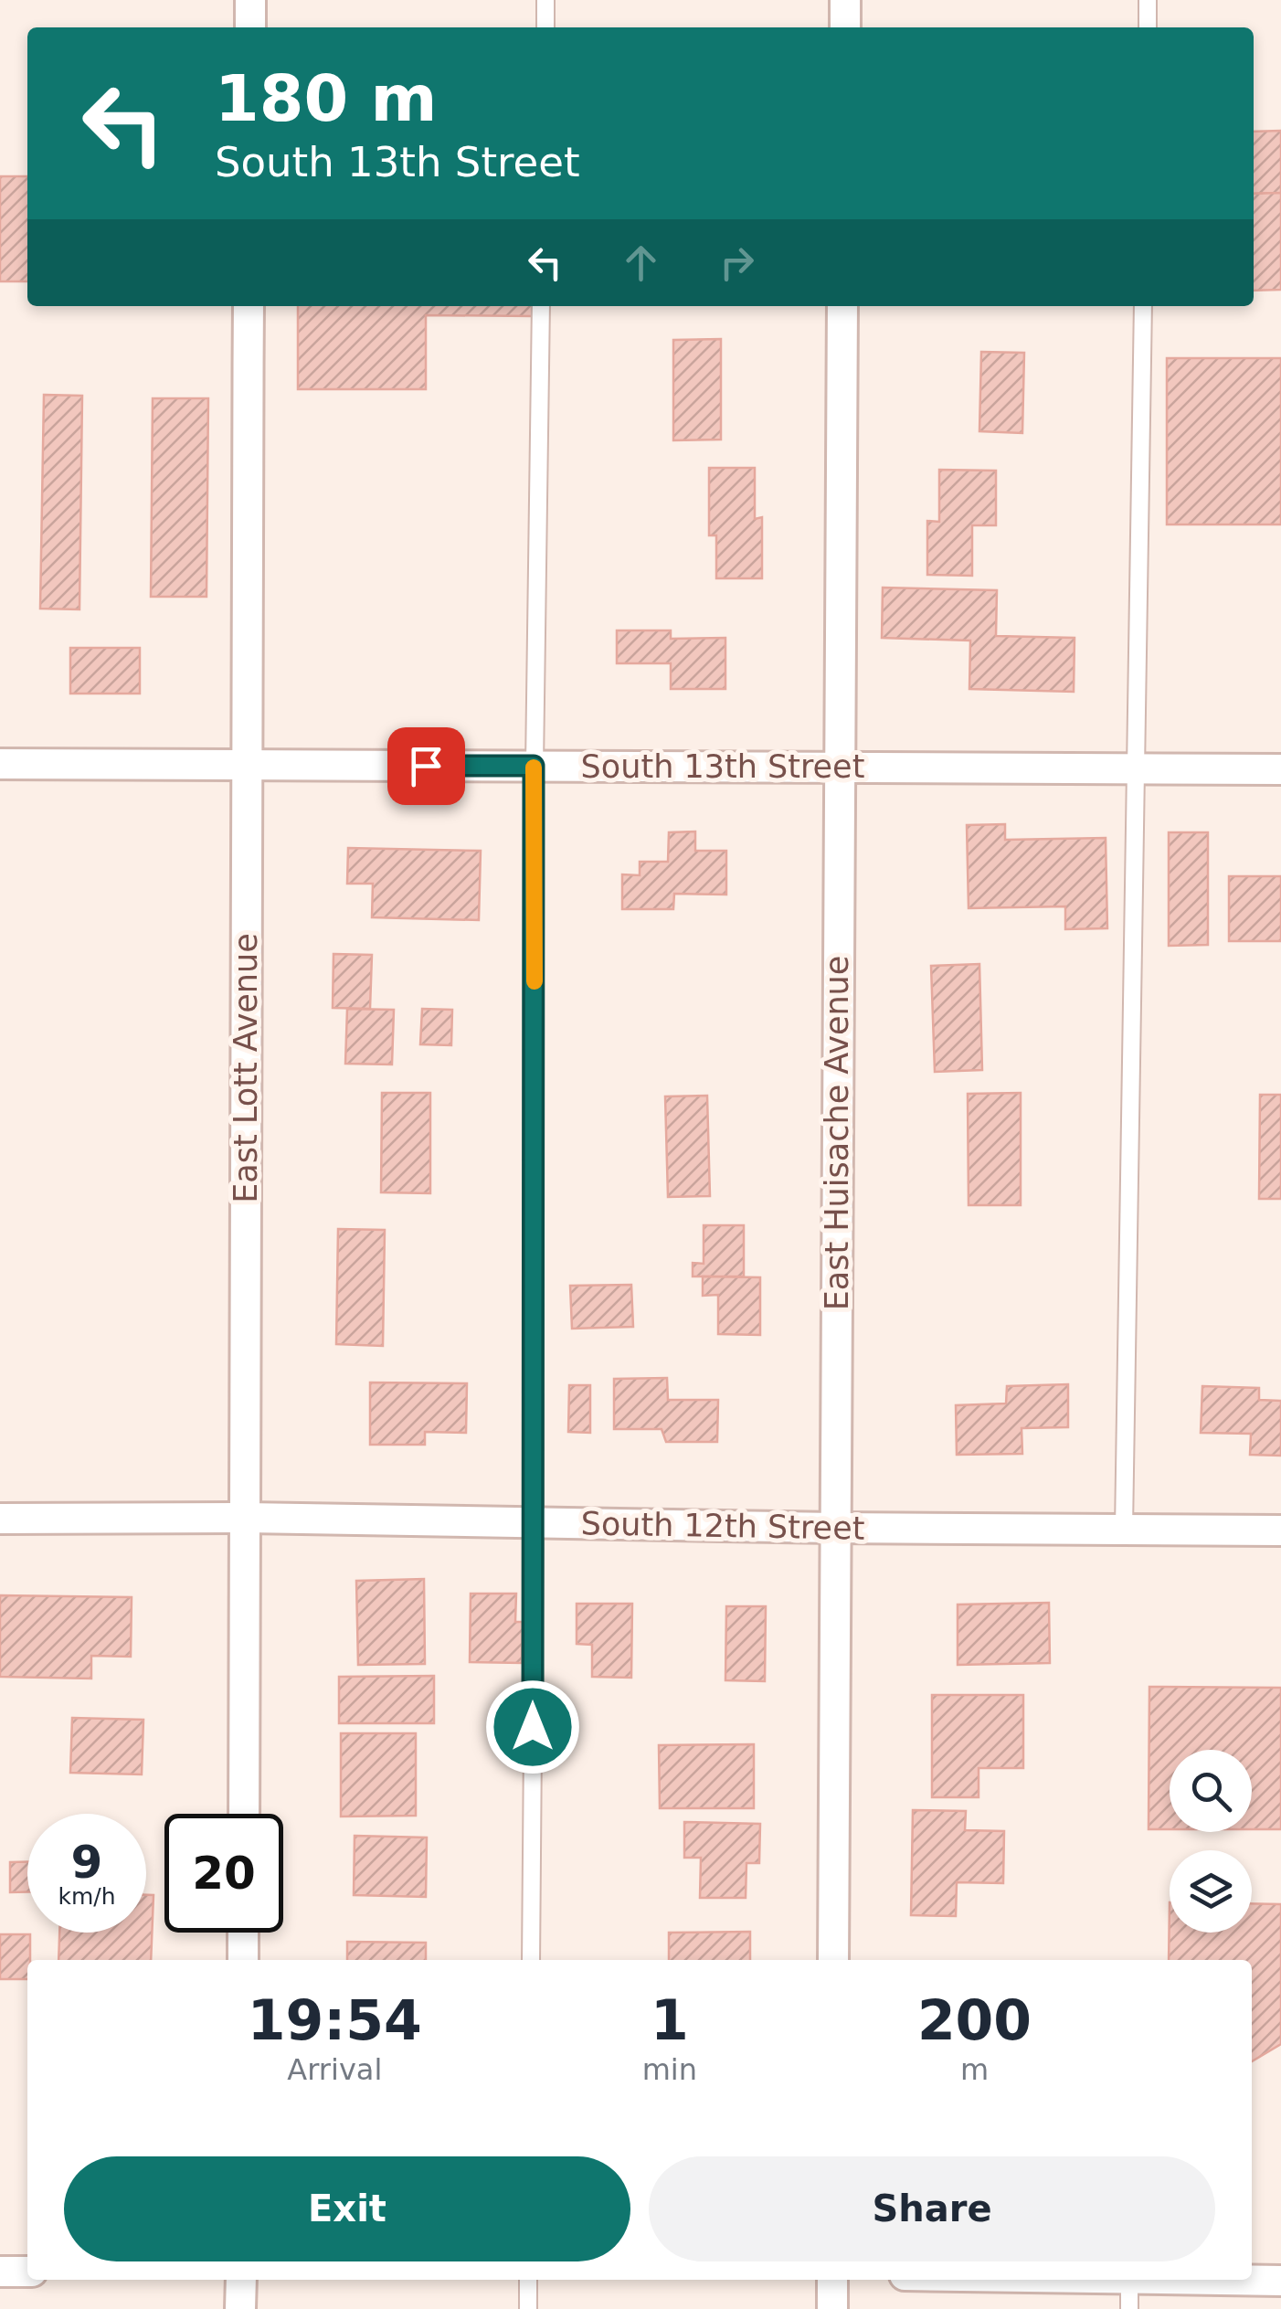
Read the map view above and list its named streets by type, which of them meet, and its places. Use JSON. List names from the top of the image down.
{
  "streets": {
    "street": [
      "South 13th Street",
      "East Lott Avenue",
      "East Huisache Avenue",
      "South 12th Street"
    ]
  },
  "crossings": [
    ["South 13th Street", "East Lott Avenue"],
    ["South 13th Street", "East Huisache Avenue"],
    ["East Lott Avenue", "South 12th Street"],
    ["East Huisache Avenue", "South 12th Street"]
  ],
  "page": {
    "turn": ["180 m", "South 13th Street"],
    "speed": "9 km/h",
    "limit": "20",
    "eta": [
      "19:54",
      "Arrival",
      "1",
      "min",
      "200",
      "m"
    ],
    "buttons": ["Exit", "Share"]
  }
}
